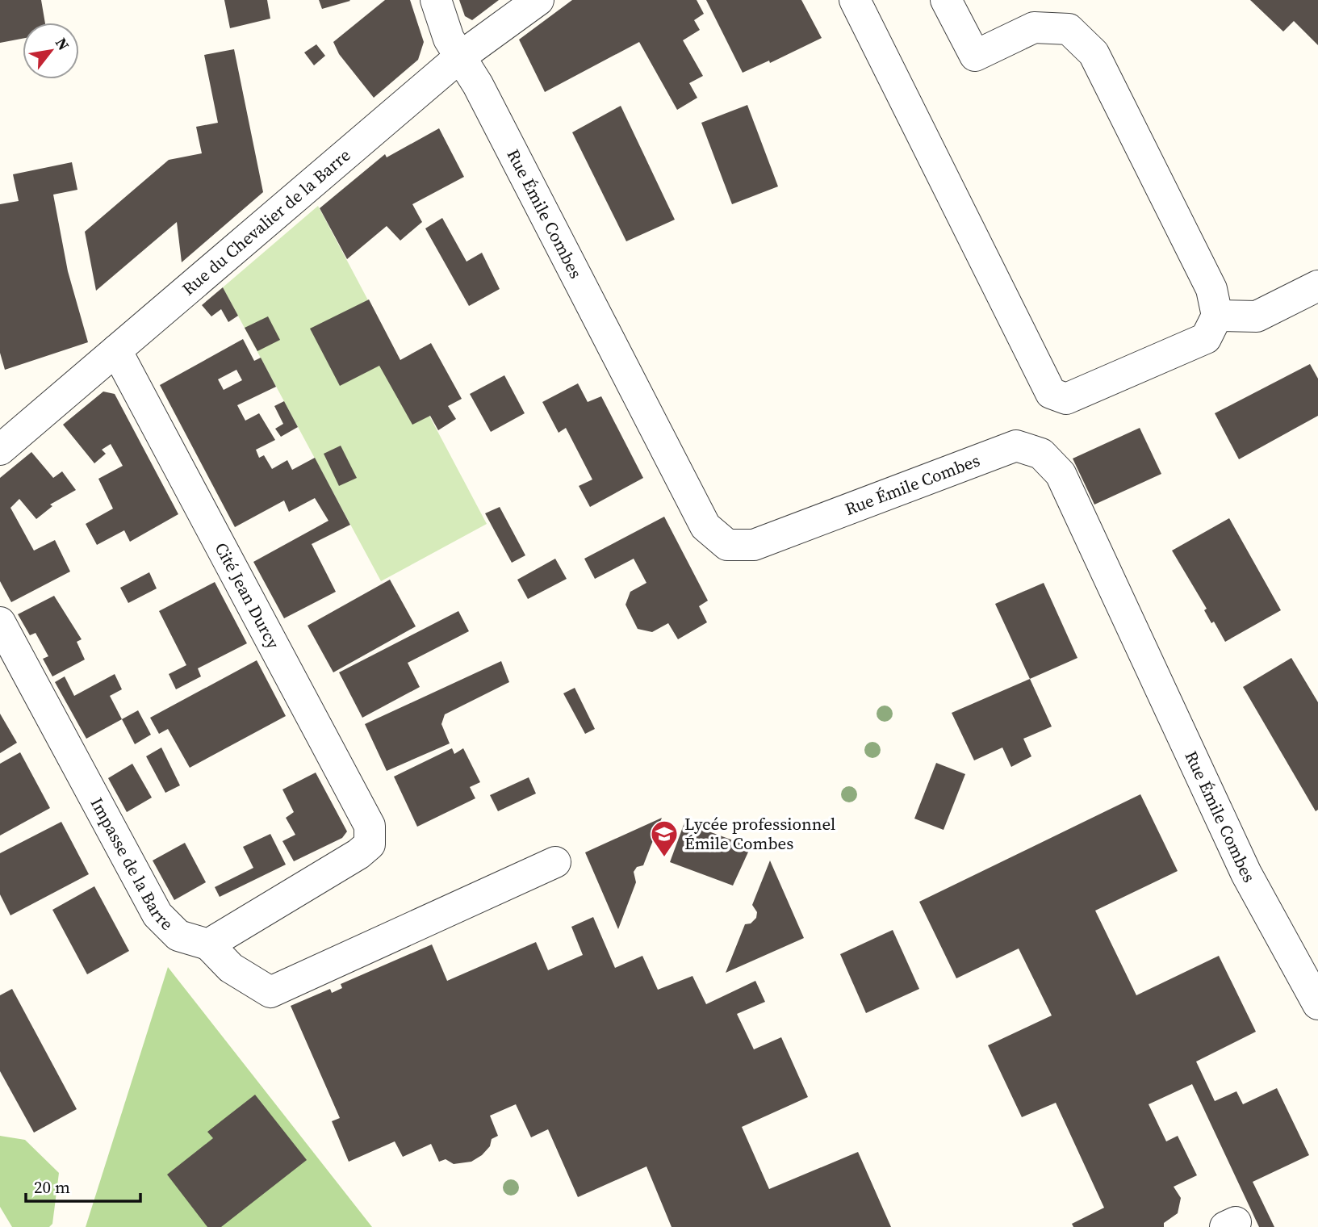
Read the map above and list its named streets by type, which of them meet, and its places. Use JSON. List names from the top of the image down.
{
  "streets": {
    "street": [
      "Rue Émile Combes",
      "Rue du Chevalier de la Barre",
      "Cité Jean Durcy",
      "Impasse de la Barre"
    ]
  },
  "crossings": [
    ["Rue Émile Combes", "Rue du Chevalier de la Barre"],
    ["Rue du Chevalier de la Barre", "Cité Jean Durcy"],
    ["Cité Jean Durcy", "Impasse de la Barre"]
  ],
  "places": {
    "school or university": ["Lycée professionnel Émile Combes"]
  },
  "scale_bar": "20 m",
  "north": "top right"
}
